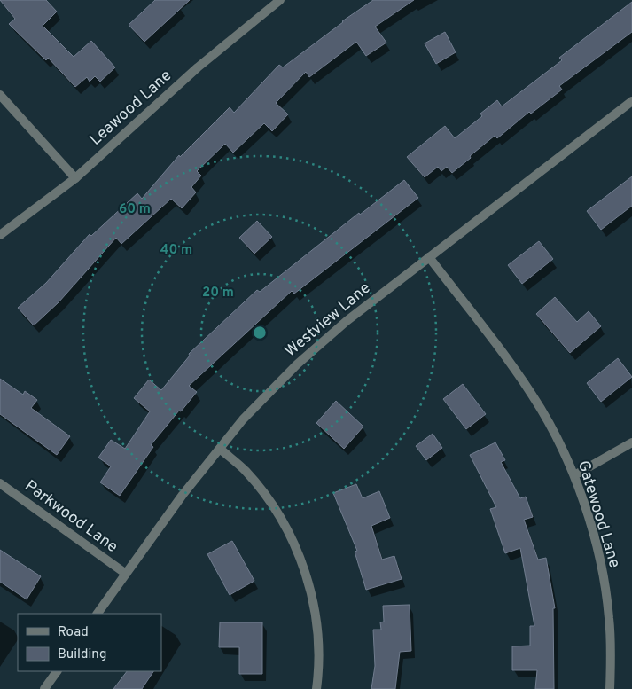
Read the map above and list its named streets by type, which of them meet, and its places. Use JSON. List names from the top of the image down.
{
  "streets": {
    "street": [
      "Leawood Lane",
      "Westview Lane",
      "Gatewood Lane",
      "Parkwood Lane"
    ]
  },
  "crossings": [
    ["Westview Lane", "Gatewood Lane"],
    ["Westview Lane", "Parkwood Lane"]
  ],
  "legend": ["Road", "Building"],
  "rings": ["60 m", "40 m", "20 m"]
}
